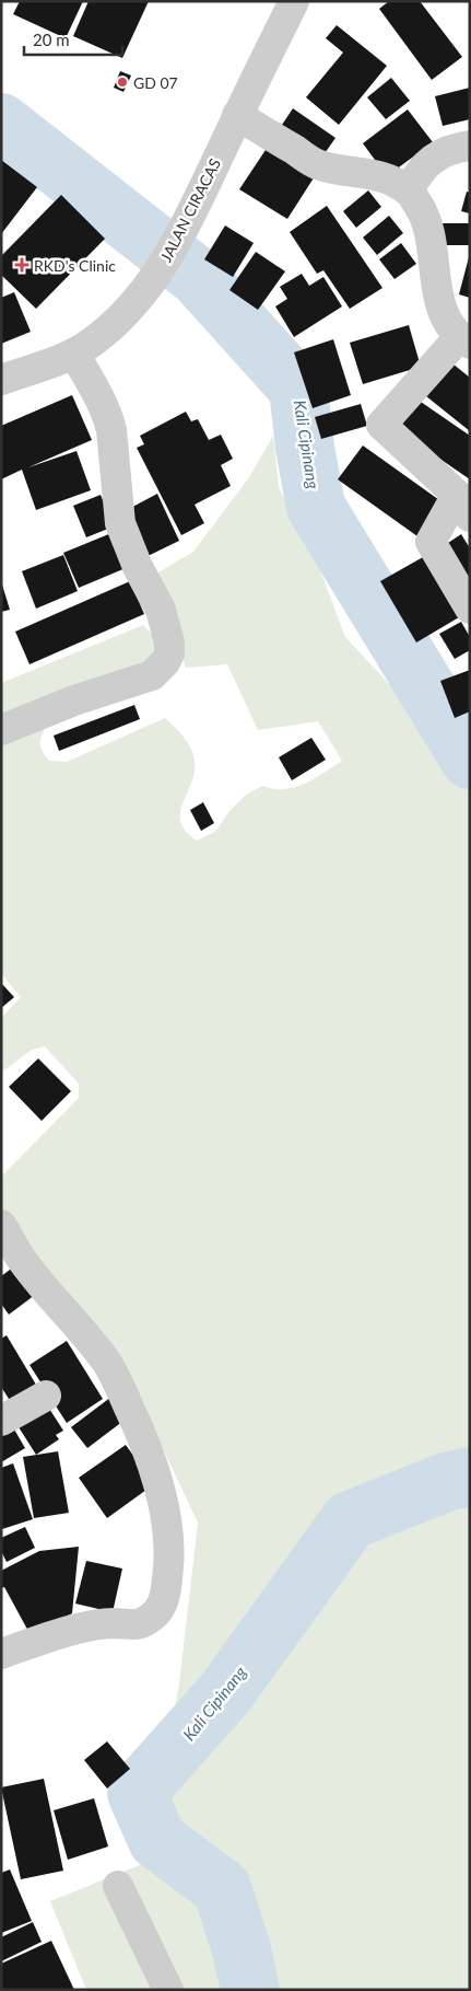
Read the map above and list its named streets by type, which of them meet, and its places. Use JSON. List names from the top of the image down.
{
  "streets": {
    "street": ["JALAN CIRACAS"]
  },
  "water": ["Kali Cipinang"],
  "places": {
    "other": ["GD 07"],
    "health": ["RKD's Clinic"]
  },
  "scale_bar": "20 m"
}
